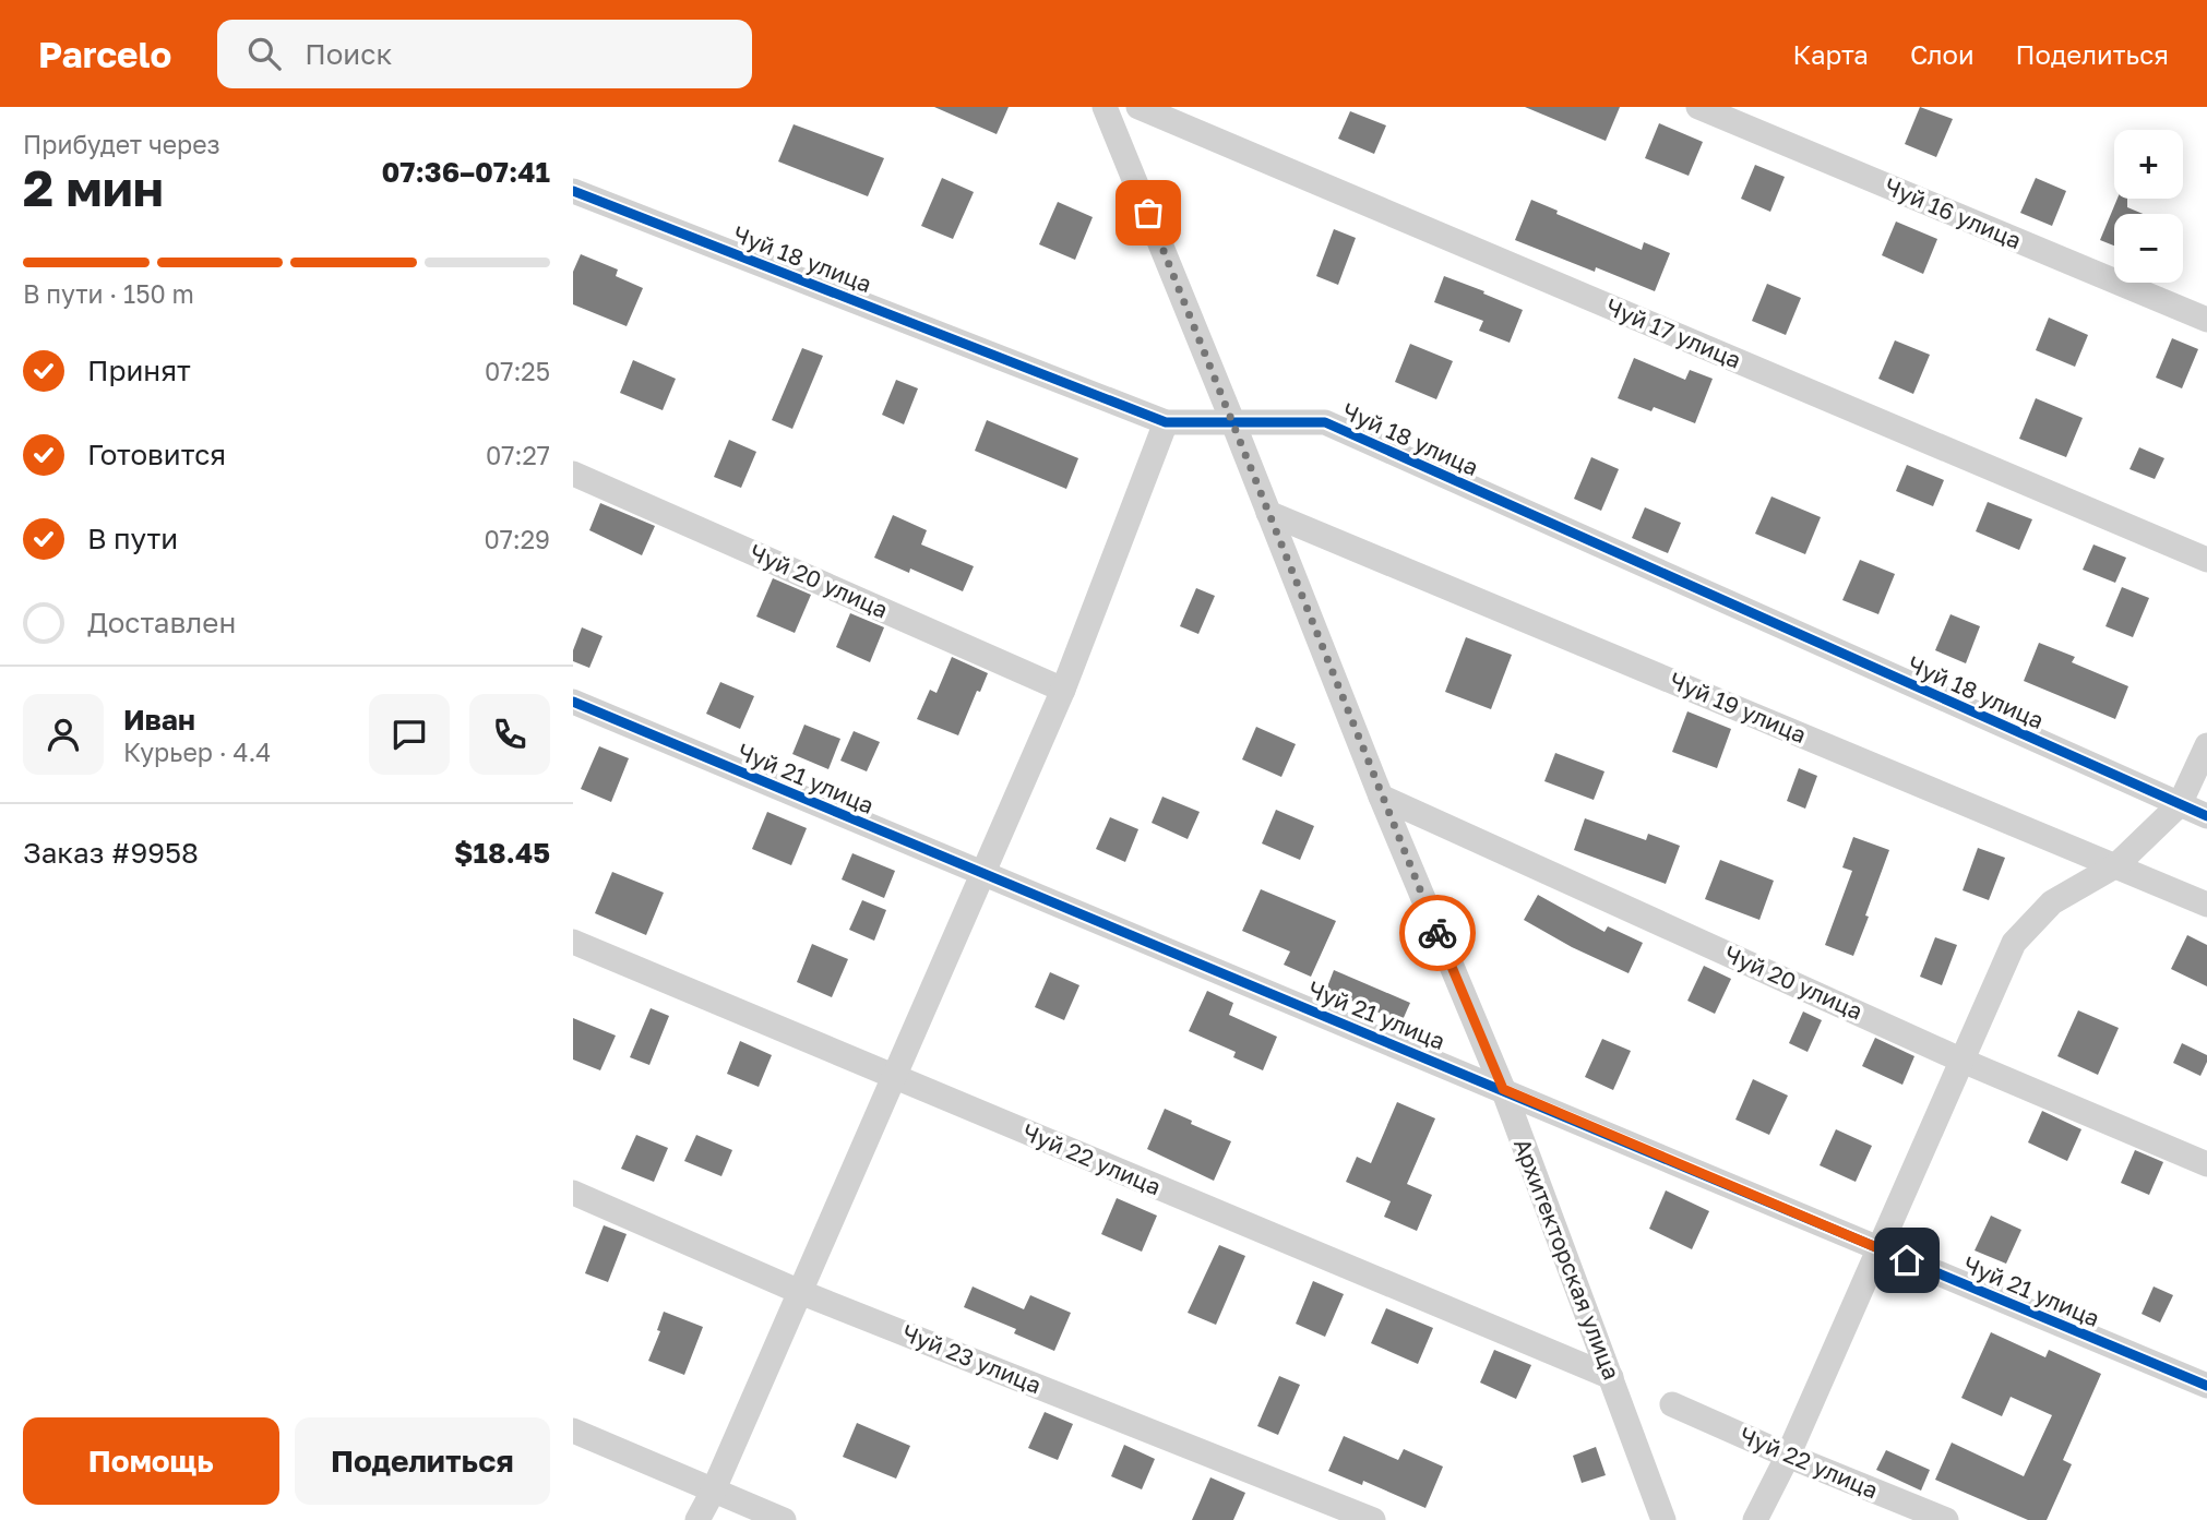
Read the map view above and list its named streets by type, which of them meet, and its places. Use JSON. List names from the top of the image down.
{
  "streets": {
    "street": [
      "Чуй 16 улица",
      "Чуй 18 улица",
      "Чуй 17 улица",
      "Чуй 20 улица",
      "Чуй 19 улица",
      "Чуй 21 улица",
      "Чуй 22 улица",
      "Архитекторская улица",
      "Чуй 23 улица"
    ]
  },
  "crossings": [
    ["Чуй 18 улица", "Архитекторская улица"],
    ["Чуй 20 улица", "Архитекторская улица"],
    ["Чуй 19 улица", "Архитекторская улица"],
    ["Чуй 21 улица", "Архитекторская улица"],
    ["Чуй 22 улица", "Архитекторская улица"]
  ],
  "page": {
    "header": "Parcelo",
    "search": "Поиск",
    "nav": ["Карта", "Слои", "Поделиться"],
    "heading": ["2 мин", "Прибудет через", "07:36–07:41"],
    "panel": [
      "Иван",
      "Курьер · 4.4",
      "Заказ #9958",
      "$18.45"
    ],
    "map_buttons": ["+", "−"],
    "bar": "В пути · 150 m",
    "list": [
      ["Принят", "07:25"],
      ["Готовится", "07:27"],
      ["В пути", "07:29"],
      "Доставлен"
    ],
    "buttons": ["Помощь", "Поделиться"]
  }
}
